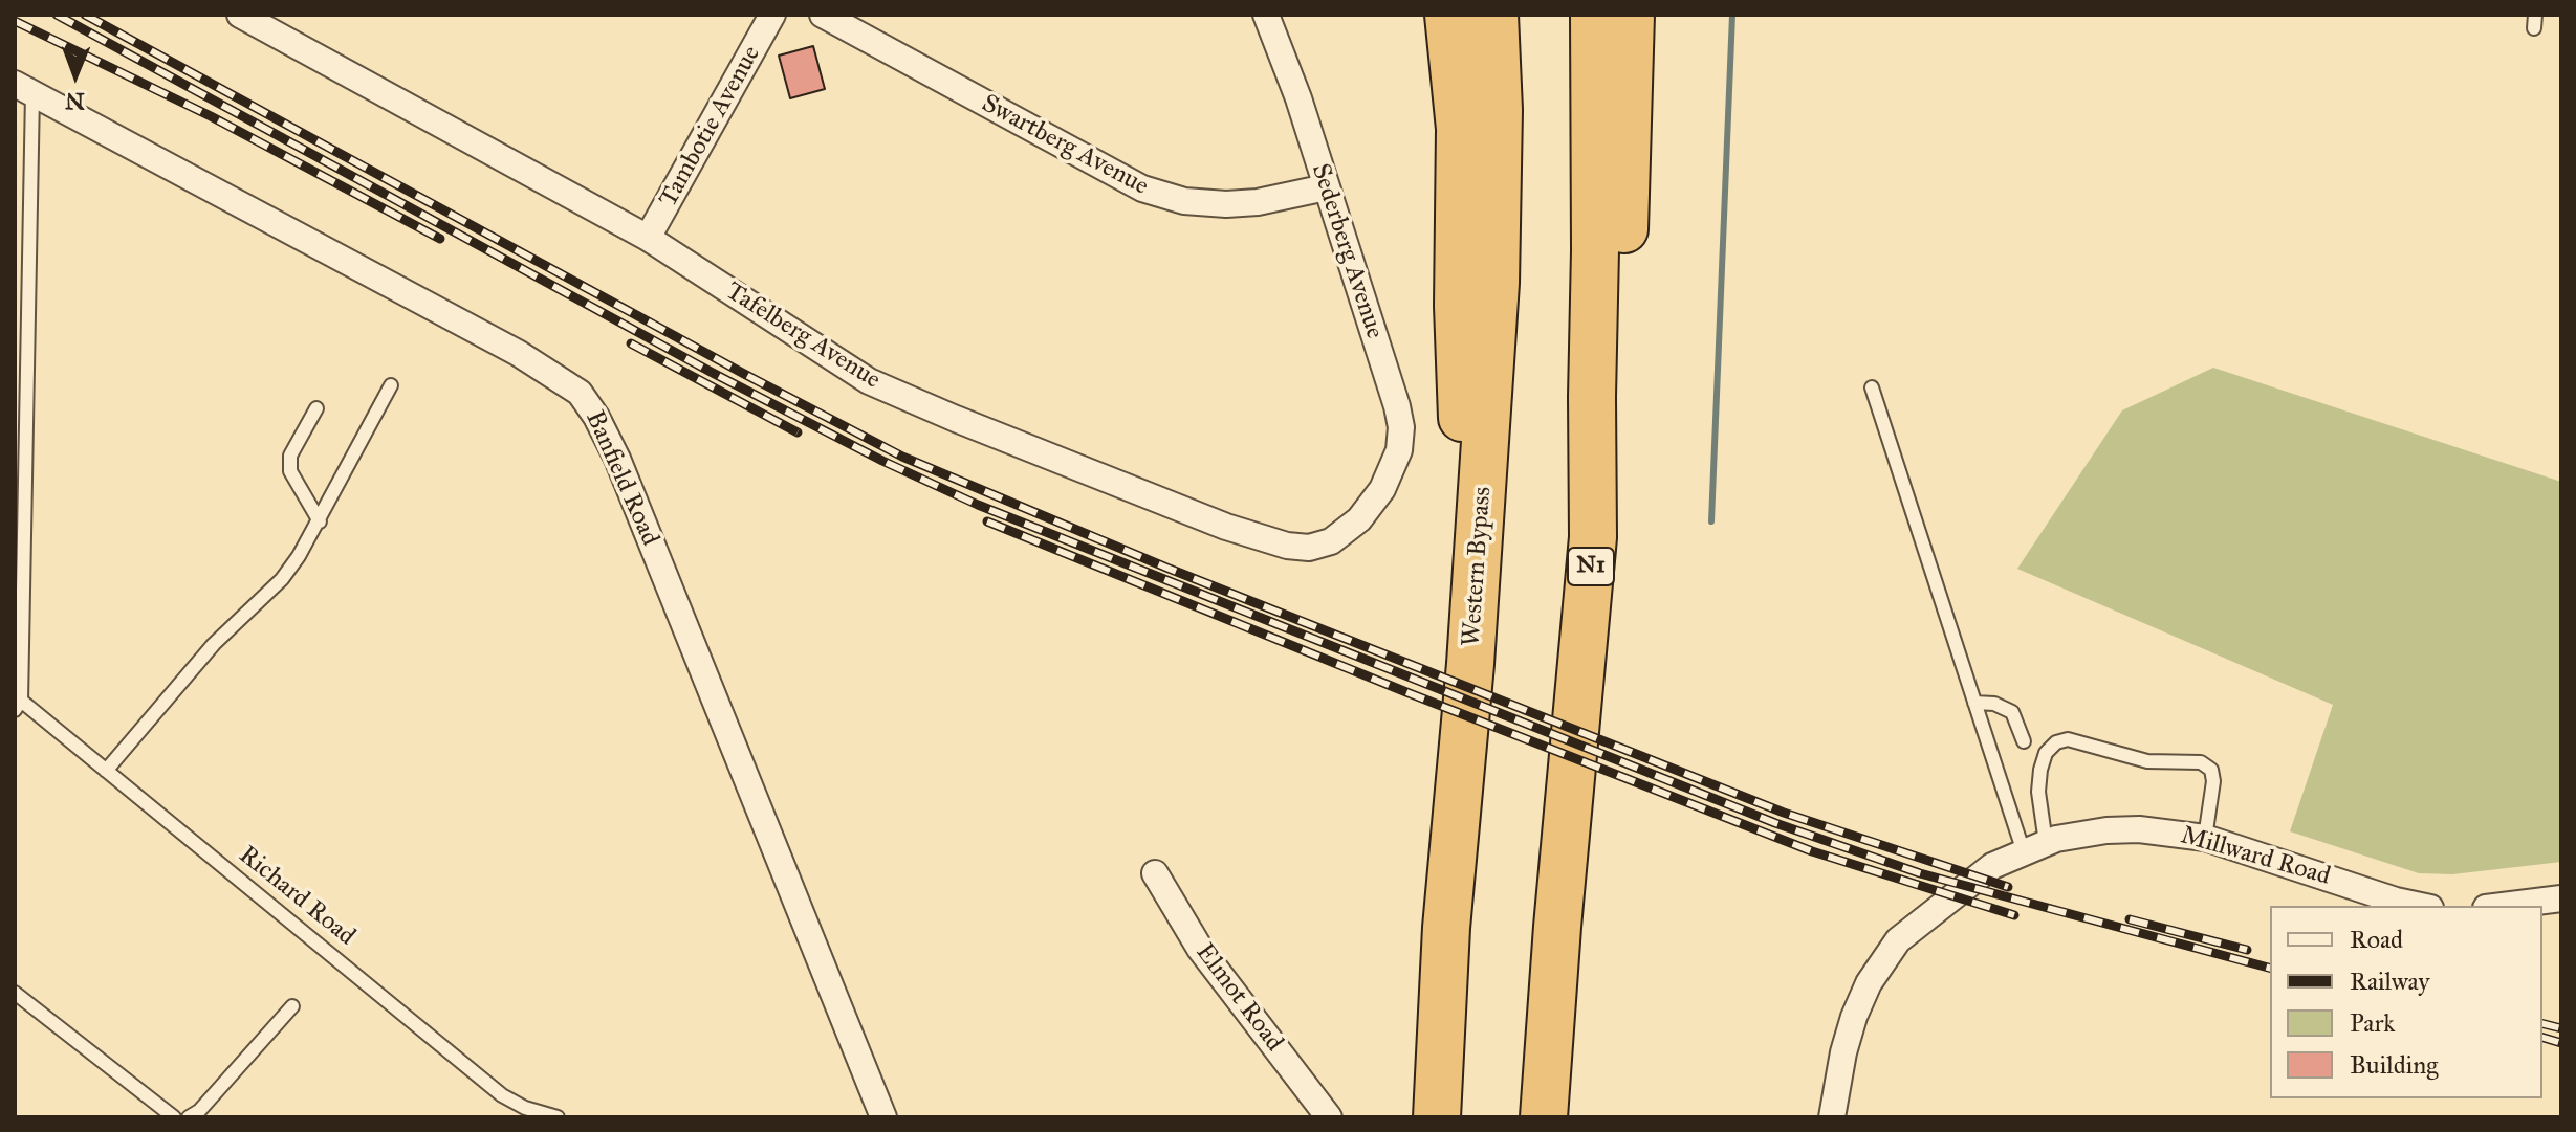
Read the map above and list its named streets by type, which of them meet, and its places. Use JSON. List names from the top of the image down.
{
  "streets": {
    "highway": ["Western Bypass", "N1"],
    "street": [
      "Tambotie Avenue",
      "Swartberg Avenue",
      "Sederberg Avenue",
      "Tafelberg Avenue",
      "Banfield Road",
      "Millward Road",
      "Elmot Road"
    ],
    "lane": ["Richard Road"]
  },
  "crossings": [
    ["Tambotie Avenue", "Tafelberg Avenue"],
    ["Swartberg Avenue", "Sederberg Avenue"],
    ["Sederberg Avenue", "Tafelberg Avenue"]
  ],
  "legend": [
    "Road",
    "Railway",
    "Park",
    "Building"
  ],
  "north": "bottom"
}
